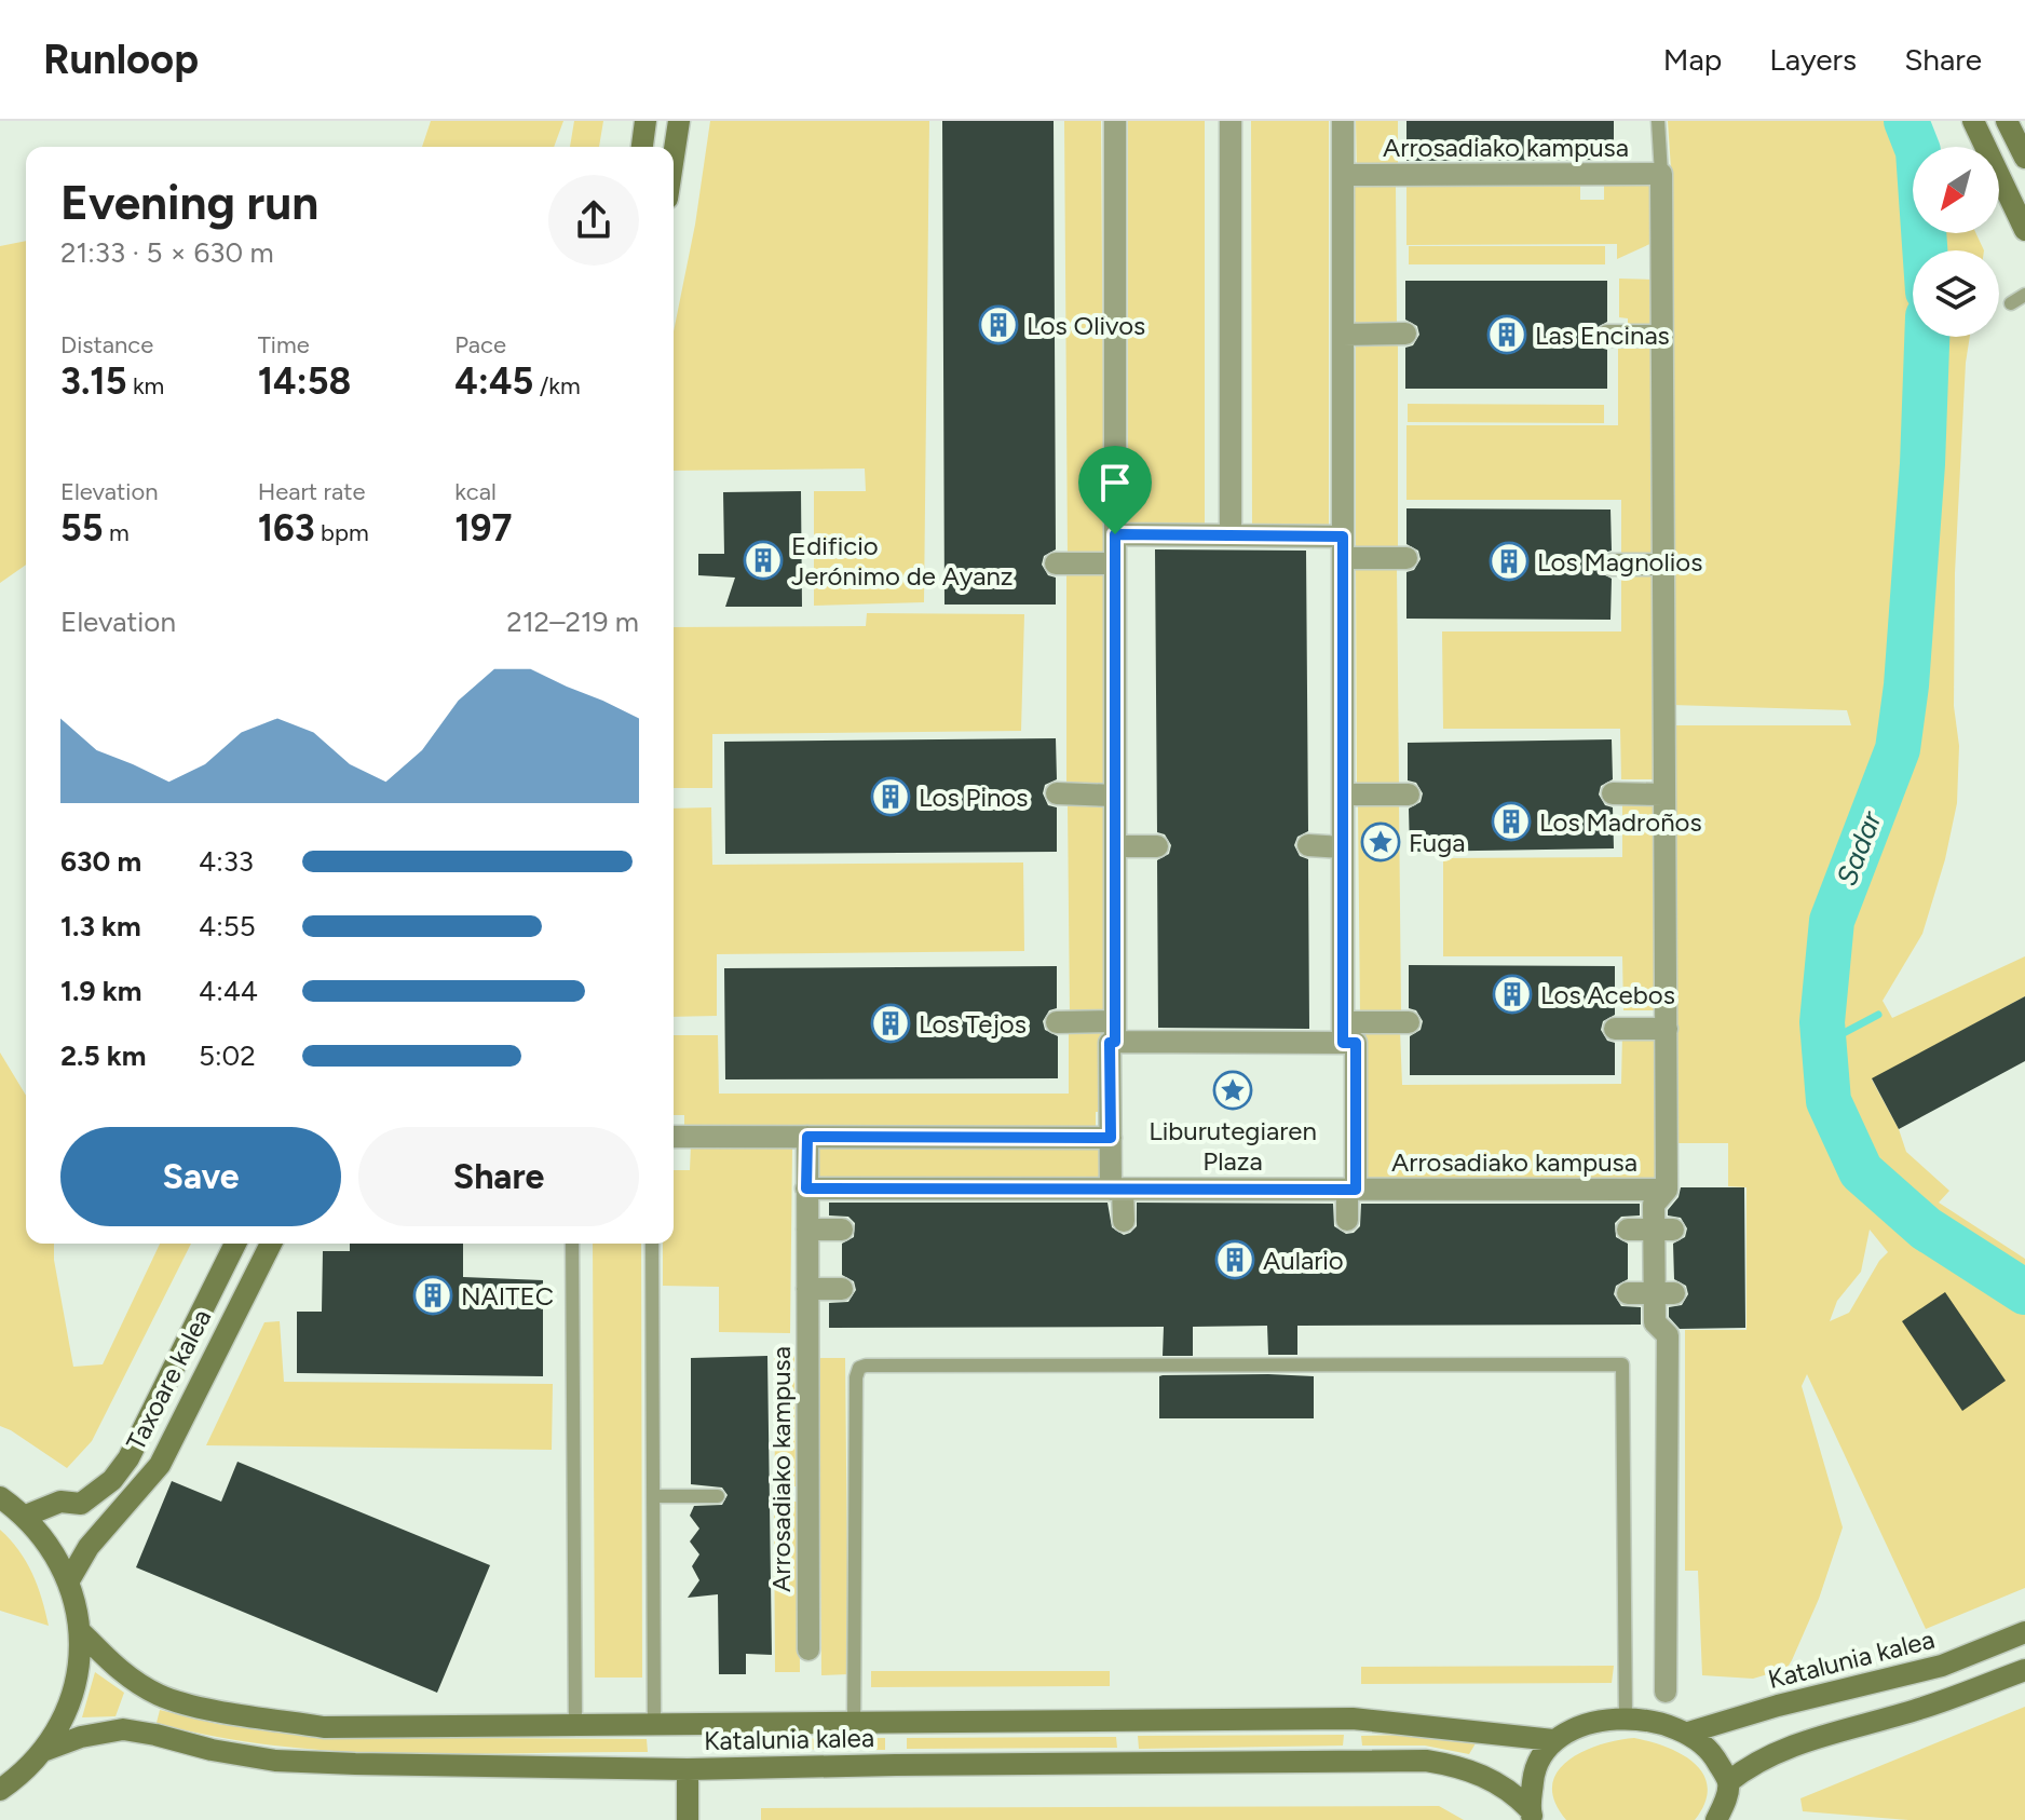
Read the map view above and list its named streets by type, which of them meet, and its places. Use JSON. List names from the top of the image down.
{
  "streets": {
    "street": ["Arrosadiako kampusa", "Taxoare kalea", "Katalunia kalea"]
  },
  "water": ["Sadar"],
  "places": {
    "building": [
      "Los Olivos",
      "Las Encinas",
      "Edificio Jerónimo de Ayanz",
      "Los Magnolios",
      "Los Pinos",
      "Los Madroños",
      "Los Acebos",
      "Los Tejos",
      "Aulario",
      "NAITEC"
    ],
    "place": ["Fuga", "Liburutegiaren Plaza"]
  },
  "north": "bottom left",
  "page": {
    "header": "Runloop",
    "nav": ["Map", "Layers", "Share"],
    "heading": ["Evening run", "21:33 · 5 × 630 m"],
    "stats": [
      ["Distance", "3.15 km"],
      ["Time", "14:58"],
      ["Pace", "4:45 /km"],
      ["Elevation", "55 m"],
      ["Heart rate", "163 bpm"],
      ["kcal", "197"]
    ],
    "chart": ["Elevation", "212–219 m"],
    "list": [
      {
        "name": "630 m",
        "note": "4:33"
      },
      {
        "name": "1.3 km",
        "note": "4:55"
      },
      {
        "name": "1.9 km",
        "note": "4:44"
      },
      {
        "name": "2.5 km",
        "note": "5:02"
      }
    ],
    "buttons": ["Save", "Share"]
  }
}
